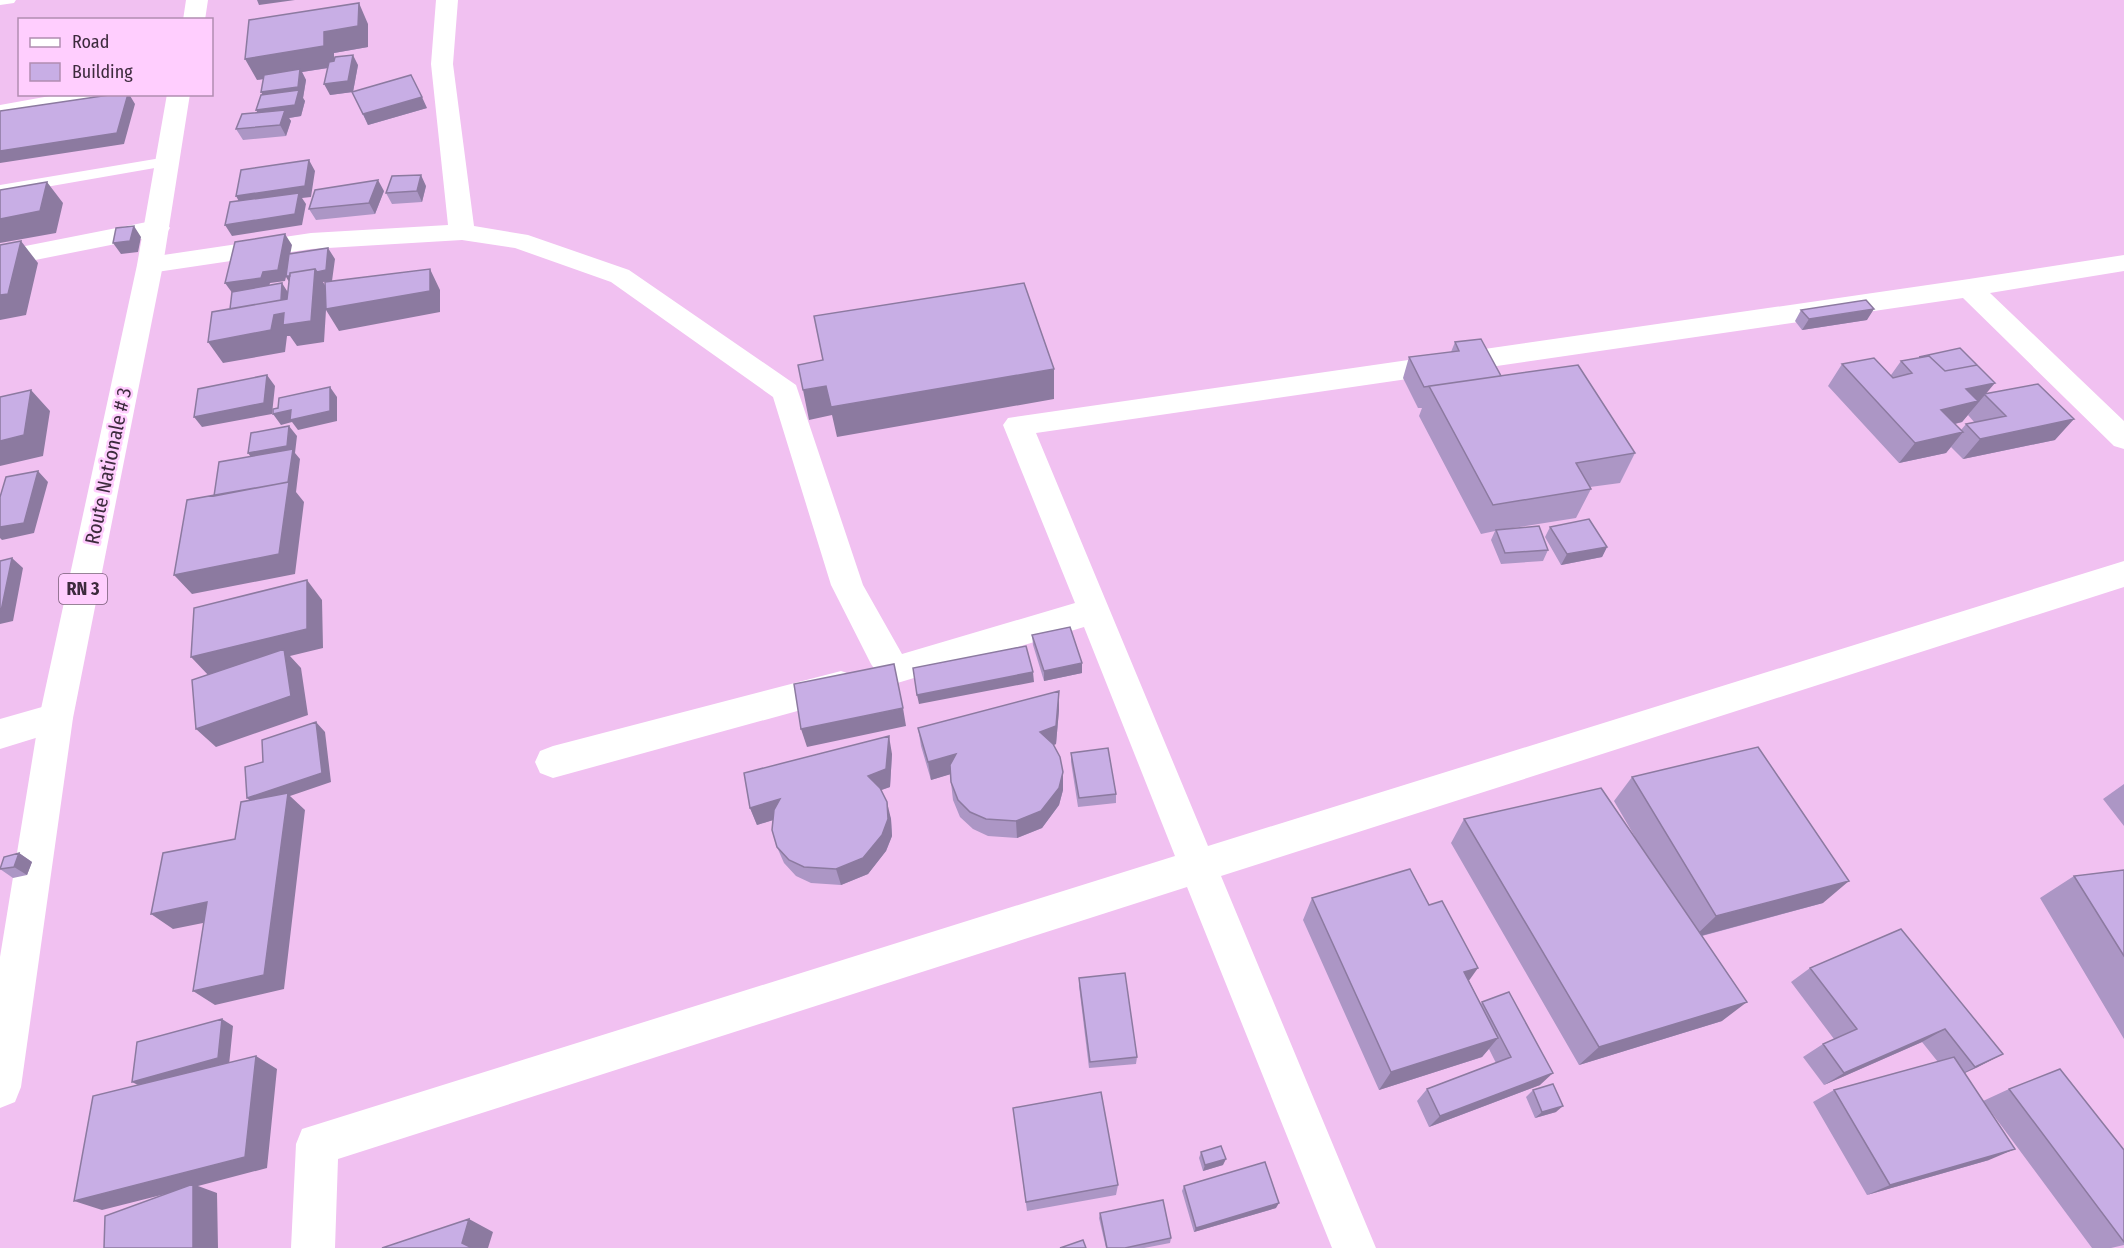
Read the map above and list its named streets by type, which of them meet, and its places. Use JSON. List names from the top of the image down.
{
  "streets": {
    "street": ["Route Nationale # 3", "RN 3"]
  },
  "legend": ["Road", "Building"]
}
